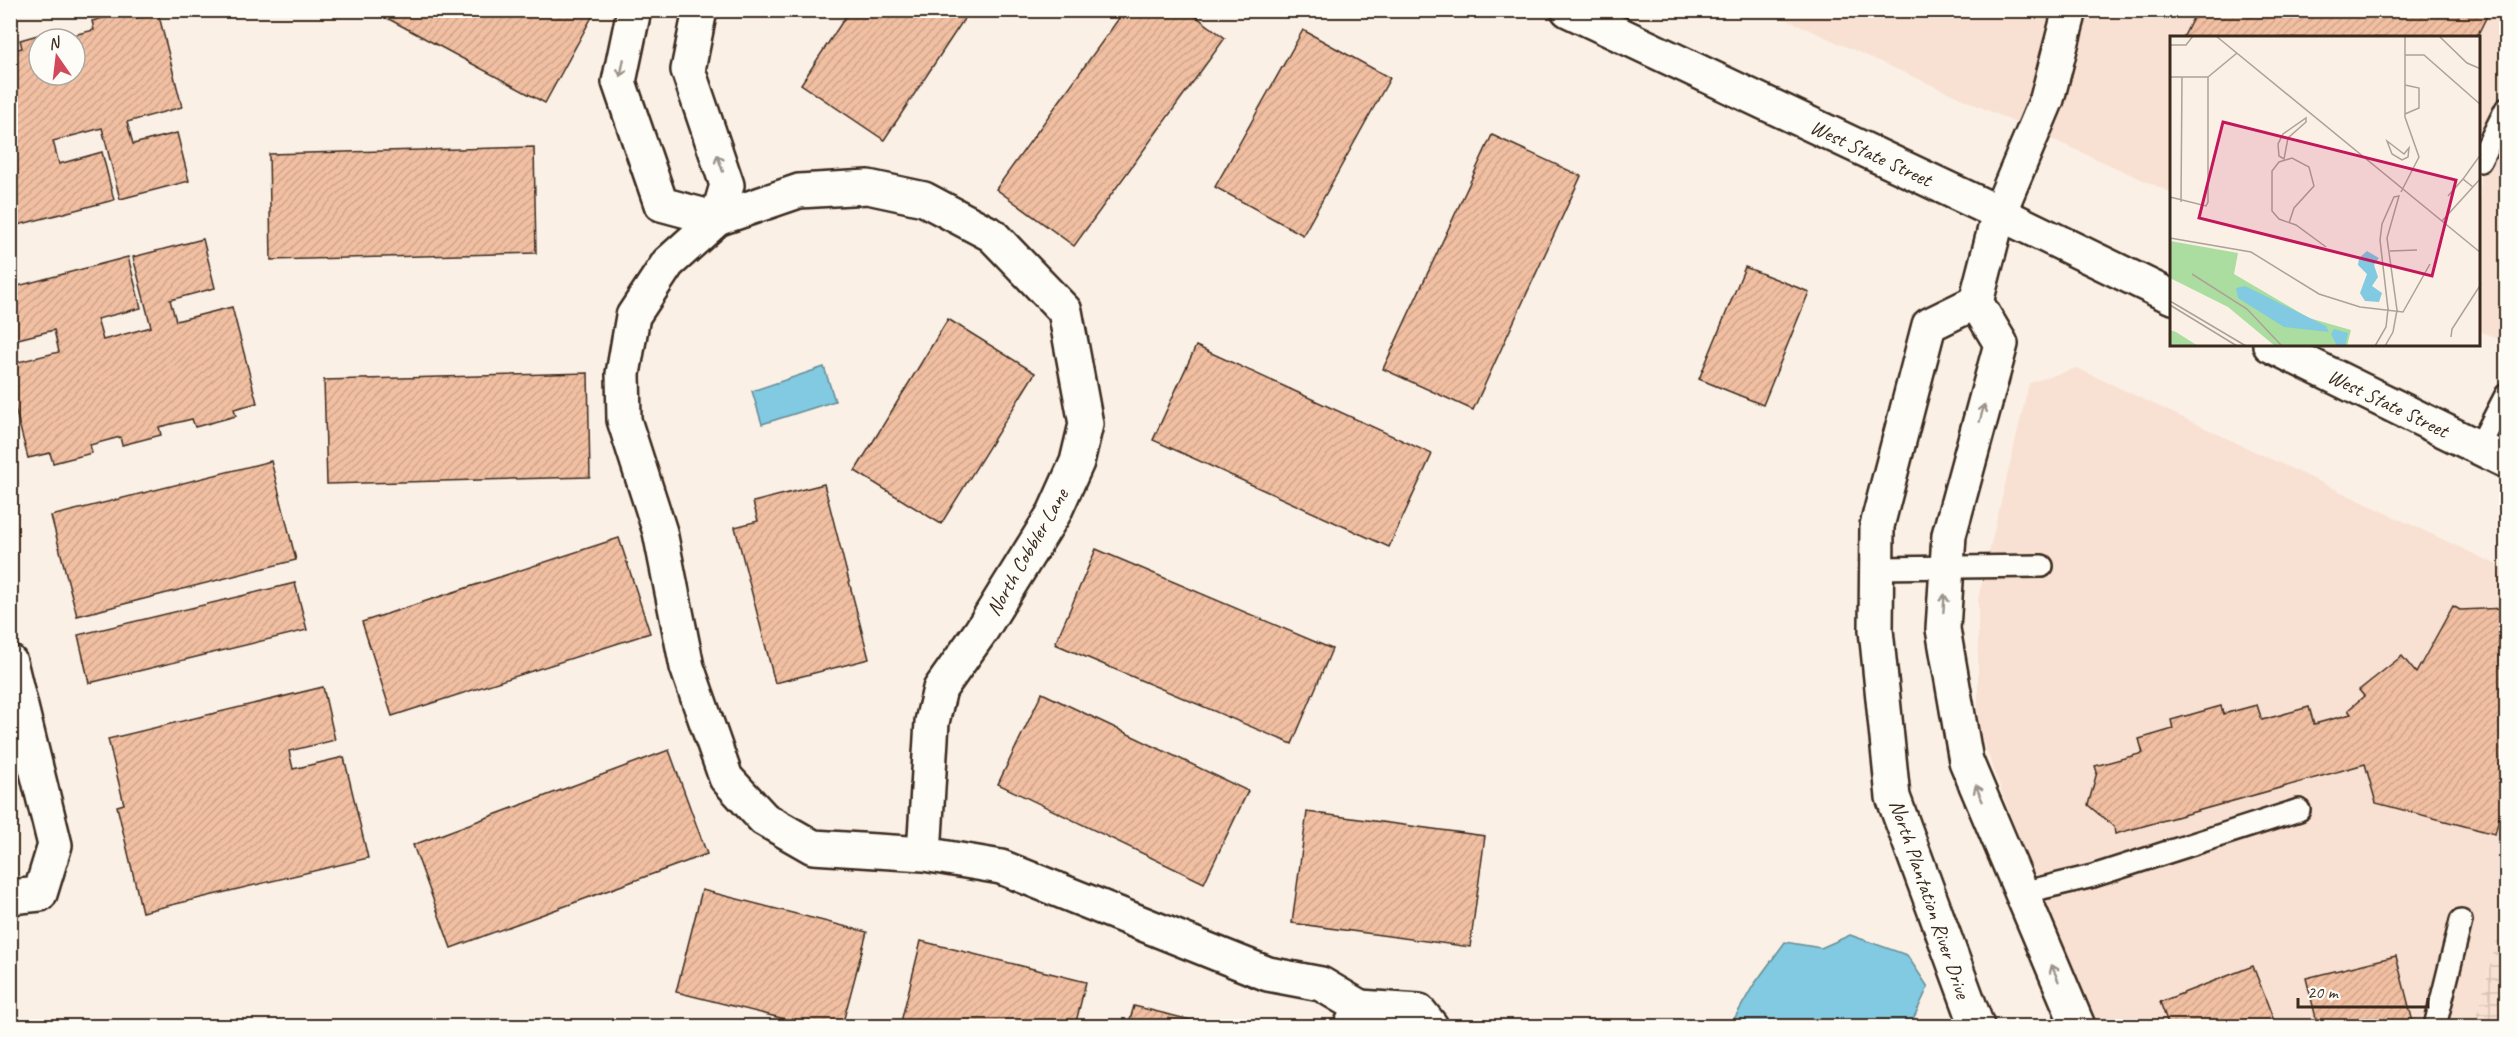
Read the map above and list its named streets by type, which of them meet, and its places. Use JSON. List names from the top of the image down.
{
  "streets": {
    "street": ["West State Street", "North Cobbler Lane", "North Plantation River Drive"]
  },
  "scale_bar": "20 m",
  "north": "top"
}
